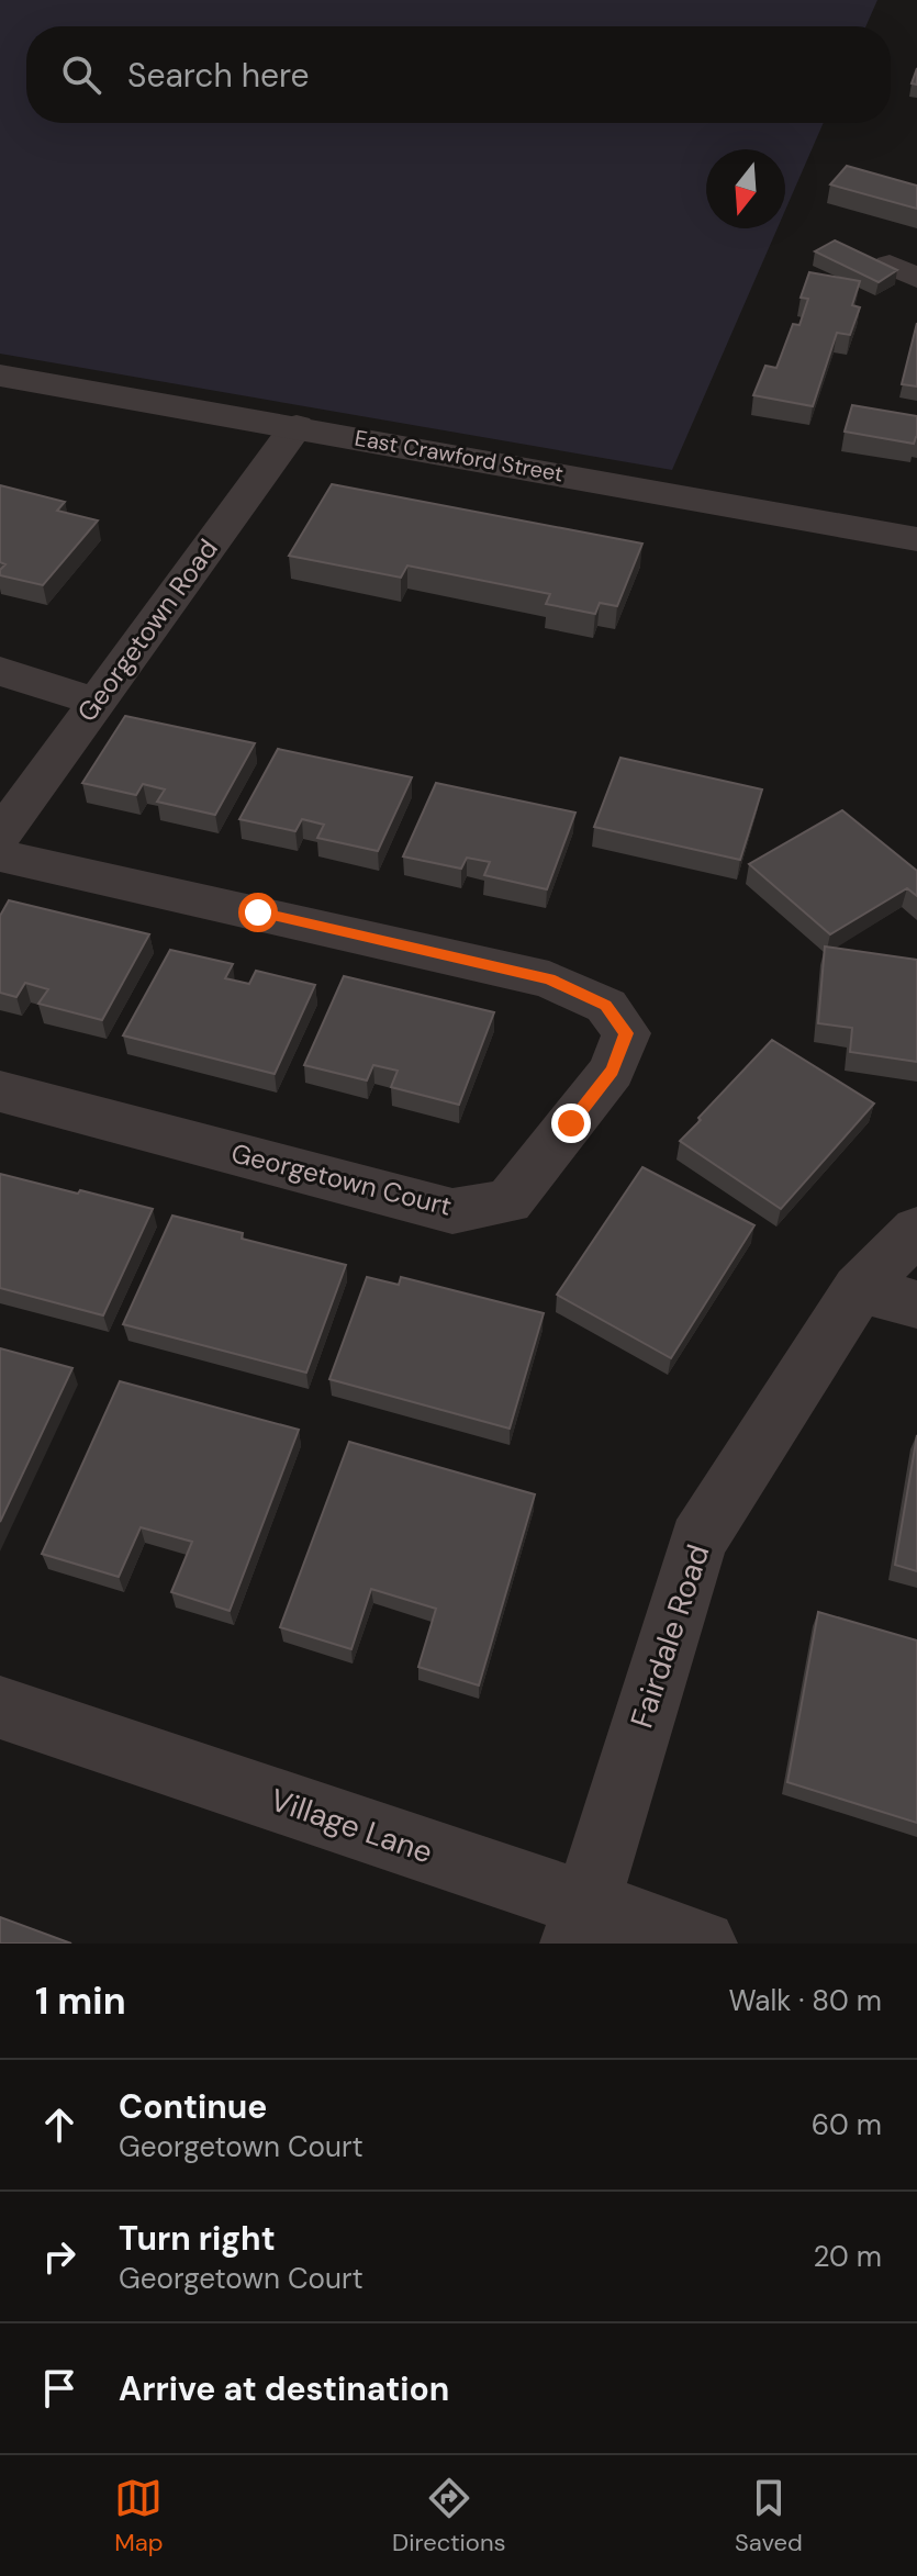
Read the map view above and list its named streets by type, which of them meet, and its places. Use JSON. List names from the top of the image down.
{
  "streets": {
    "street": [
      "East Crawford Street",
      "Georgetown Road",
      "Georgetown Court",
      "Fairdale Road",
      "Village Lane"
    ]
  },
  "crossings": [
    ["East Crawford Street", "Georgetown Road"],
    ["Fairdale Road", "Village Lane"]
  ],
  "north": "bottom",
  "page": {
    "search": "Search here",
    "heading": ["1 min", "Walk · 80 m"],
    "list": [
      ["Continue", "Georgetown Court", "60 m"],
      ["Turn right", "Georgetown Court", "20 m"],
      "Arrive at destination"
    ],
    "nav": ["Map", "Directions", "Saved"]
  }
}
